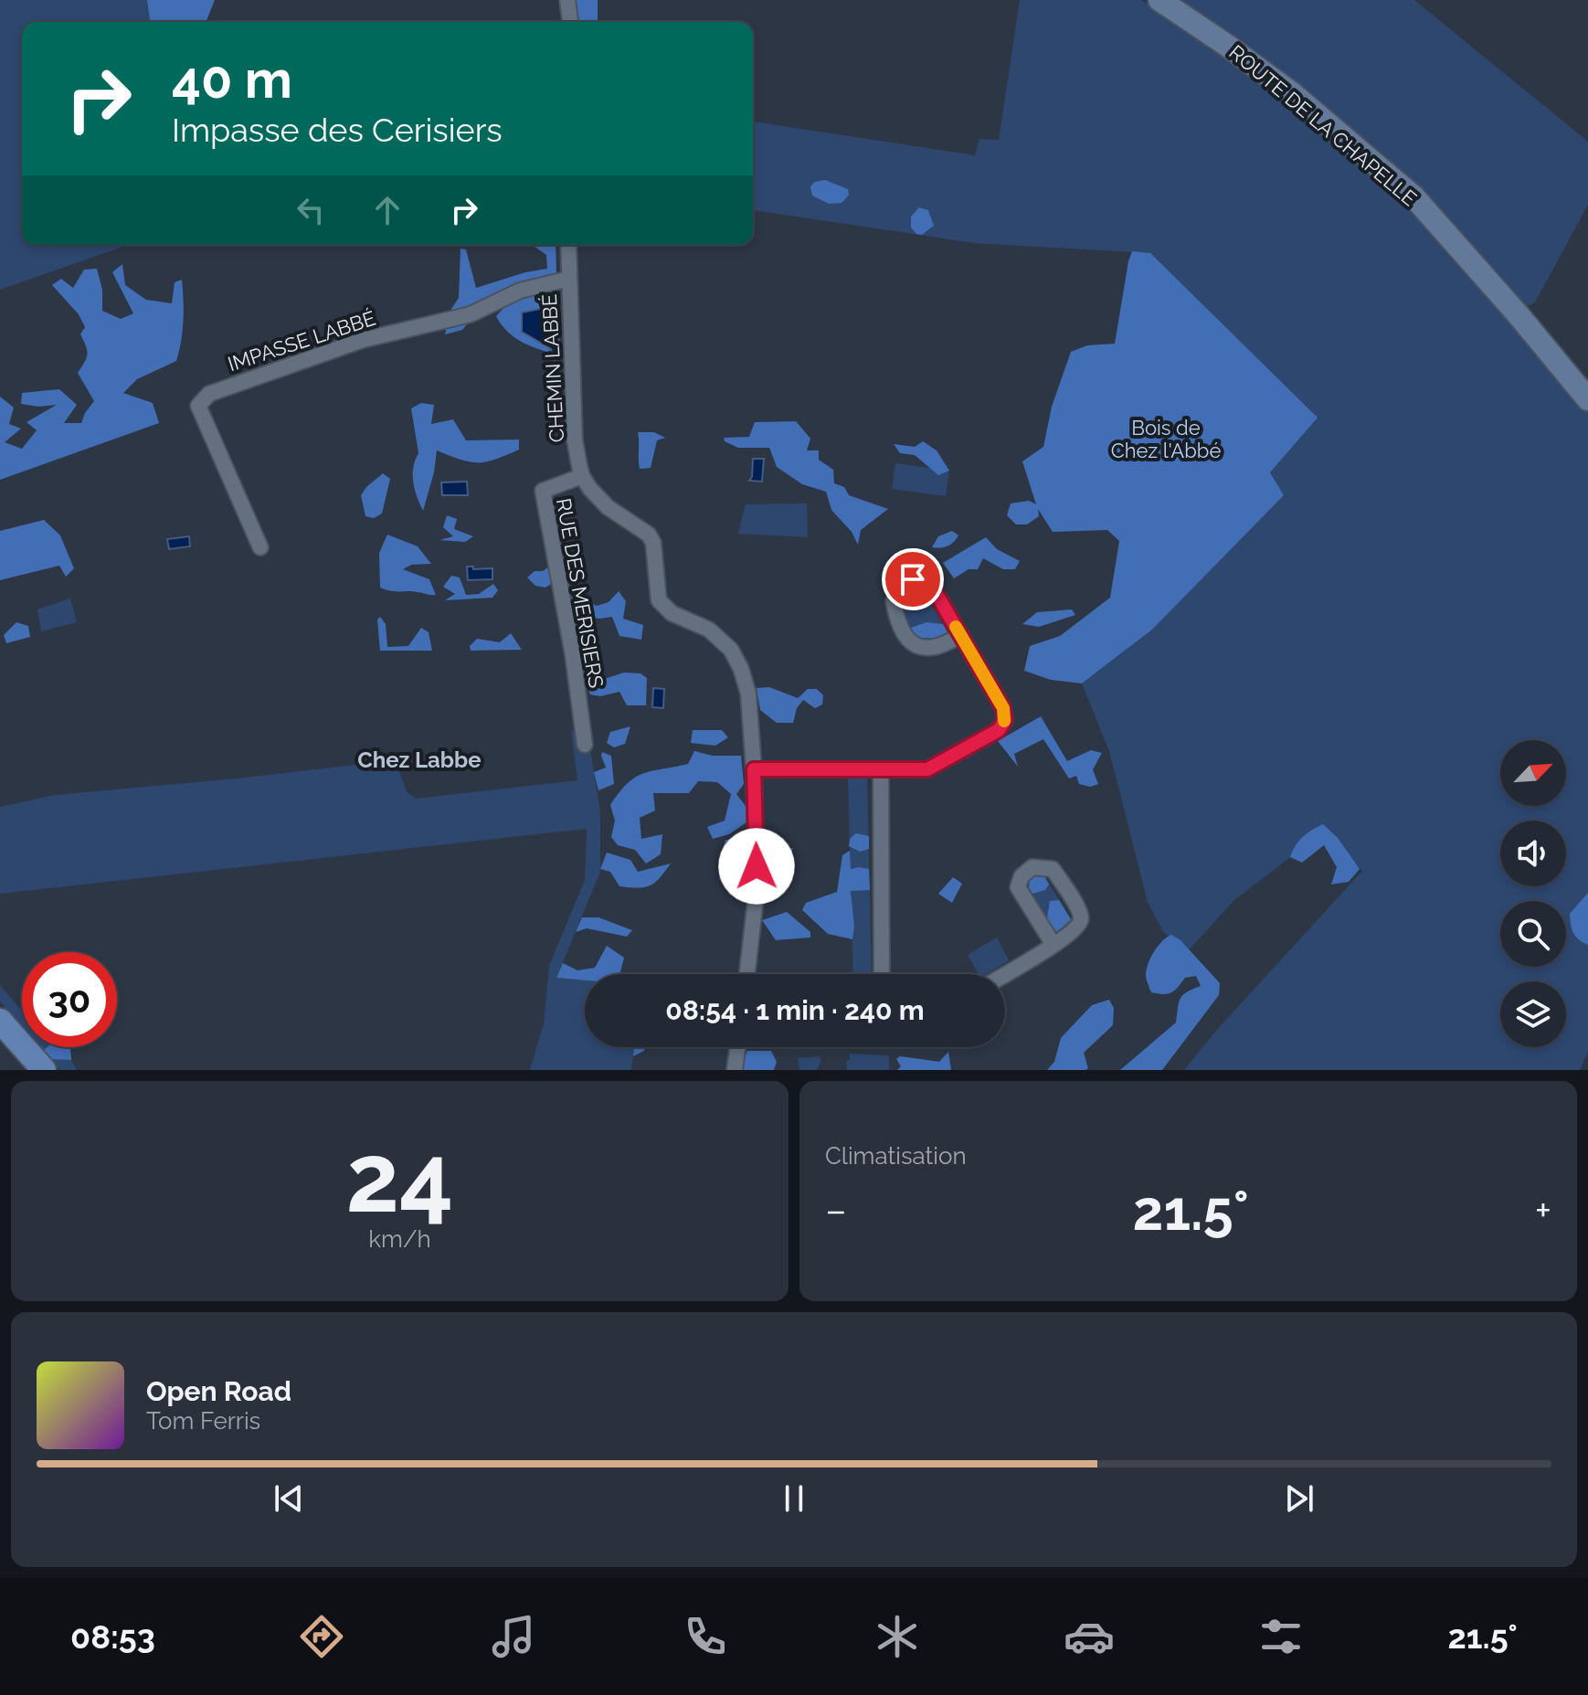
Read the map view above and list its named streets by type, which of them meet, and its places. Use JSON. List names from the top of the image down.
{
  "streets": {
    "main road": ["ROUTE DE LA CHAPELLE"],
    "street": ["IMPASSE LABBÉ", "CHEMIN LABBÉ", "RUE DES MERISIERS"]
  },
  "crossings": [
    ["IMPASSE LABBÉ", "CHEMIN LABBÉ"],
    ["CHEMIN LABBÉ", "RUE DES MERISIERS"]
  ],
  "districts": ["Chez Labbe"],
  "parks": ["Bois de Chez l'Abbé"],
  "north": "top right",
  "page": {
    "turn": ["40 m", "Impasse des Cerisiers"],
    "limit": "30",
    "trip": "08:54 · 1 min · 240 m",
    "tile": [
      ["24", "km/h"],
      "Climatisation"
    ],
    "heat": ["−", "21.5°", "+"],
    "song": ["Open Road", "Tom Ferris"],
    "tabs": ["08:53", "21.5°"]
  }
}
